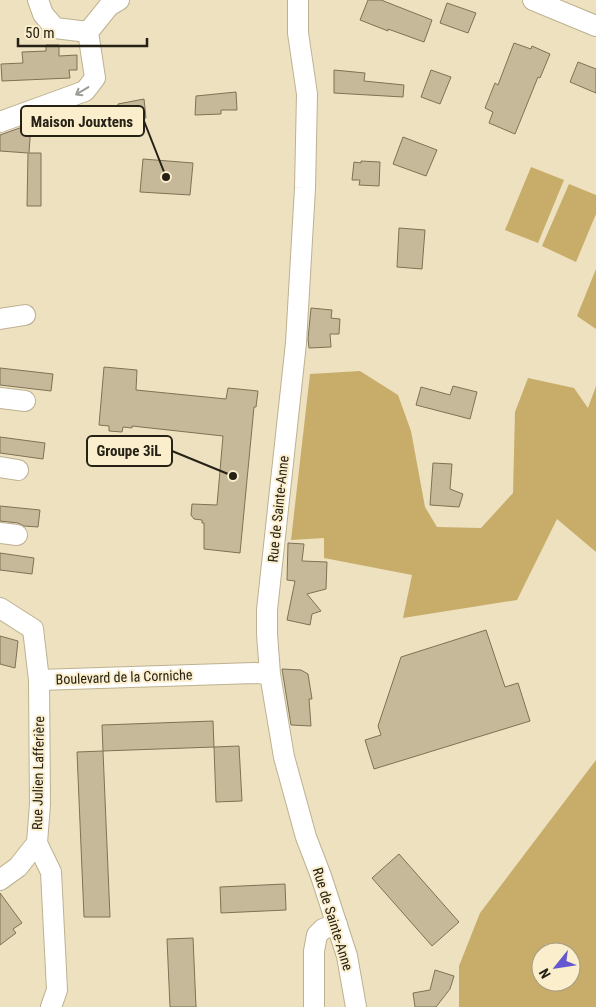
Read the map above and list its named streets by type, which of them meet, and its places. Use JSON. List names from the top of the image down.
{
  "streets": {
    "street": ["Rue de Sainte-Anne", "Boulevard de la Corniche", "Rue Julien Lafferière"]
  },
  "crossings": [
    ["Rue de Sainte-Anne", "Boulevard de la Corniche"],
    ["Boulevard de la Corniche", "Rue Julien Lafferière"]
  ],
  "places": ["Maison Jouxtens", "Groupe 3iL"],
  "scale_bar": "50 m",
  "north": "bottom left"
}
